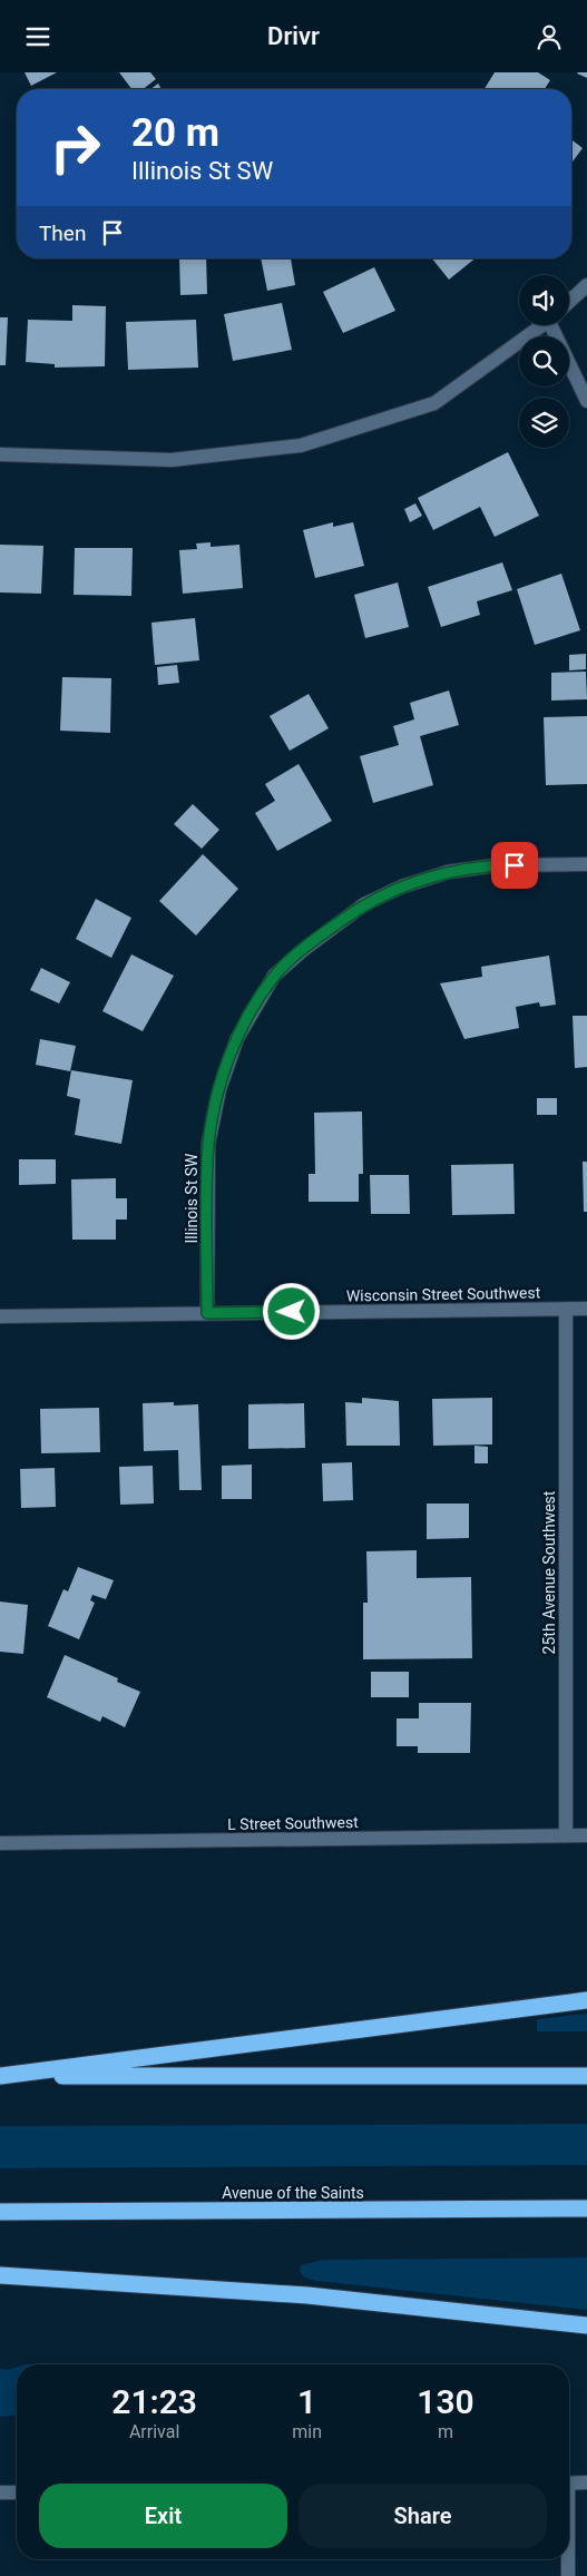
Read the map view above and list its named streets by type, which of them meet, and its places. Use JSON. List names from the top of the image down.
{
  "streets": {
    "highway": ["Avenue of the Saints"],
    "street": [
      "Illinois St SW",
      "Wisconsin Street Southwest",
      "25th Avenue Southwest",
      "L Street Southwest"
    ]
  },
  "crossings": [
    ["Illinois St SW", "Wisconsin Street Southwest"],
    ["Wisconsin Street Southwest", "25th Avenue Southwest"],
    ["25th Avenue Southwest", "L Street Southwest"]
  ],
  "page": {
    "header": "Drivr",
    "turn": ["20 m", "Illinois St SW"],
    "then": "Then",
    "eta": [
      "21:23",
      "Arrival",
      "1",
      "min",
      "130",
      "m"
    ],
    "buttons": ["Exit", "Share"]
  }
}
